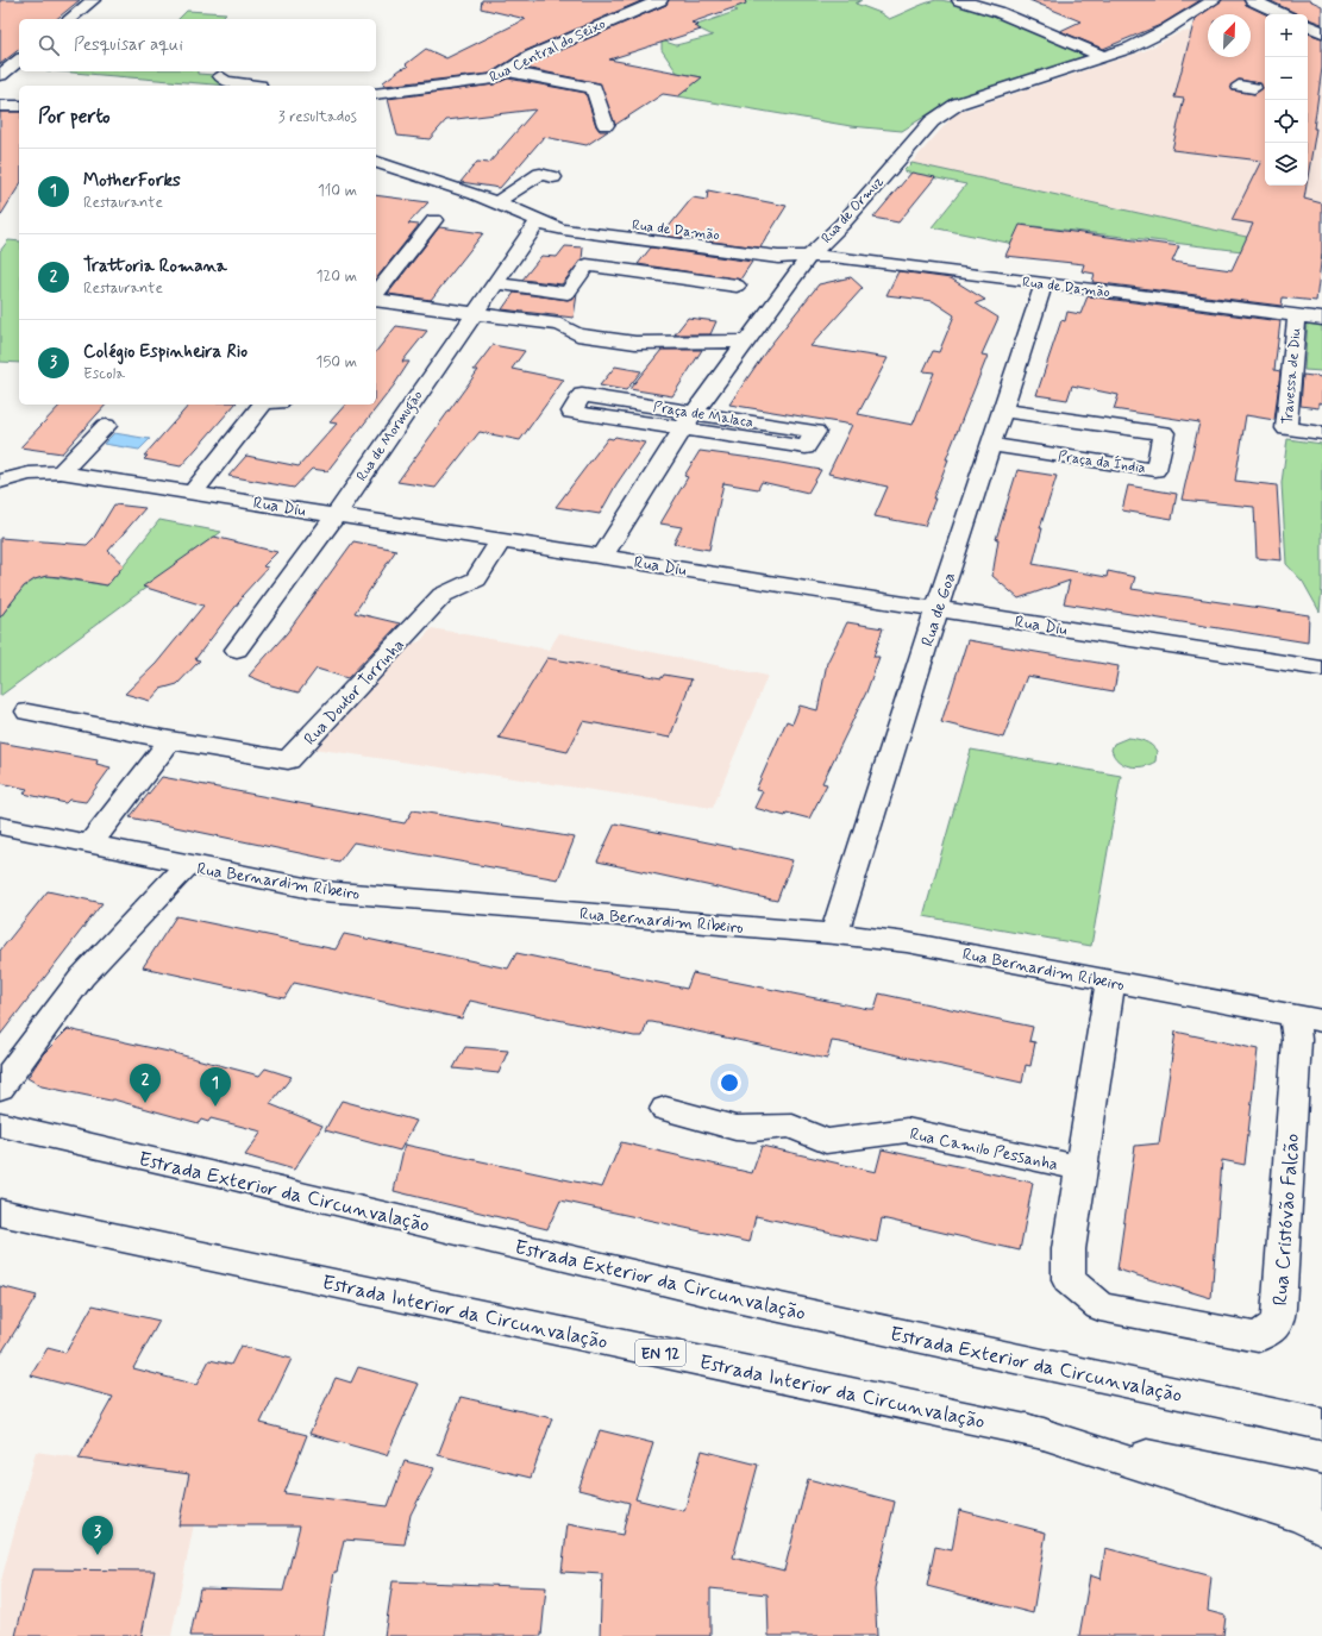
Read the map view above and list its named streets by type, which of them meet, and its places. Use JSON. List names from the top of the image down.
{
  "streets": {
    "main road": [
      "Rua Central do Seixo",
      "Rua de Ormuz",
      "Rua de Damão",
      "Travessa de Diu",
      "Praça de Malaca",
      "Rua de Mormugão",
      "Praça da Índia",
      "Rua Diu",
      "Rua de Goa",
      "Rua Doutor Torrinha",
      "Rua Bernardim Ribeiro",
      "Rua Camilo Pessanha",
      "Estrada Exterior da Circunvalação",
      "Rua Cristóvão Falcão",
      "Estrada Interior da Circunvalação",
      "EN 12"
    ]
  },
  "crossings": [
    ["Rua de Ormuz", "Rua de Damão"],
    ["Rua de Ormuz", "Praça de Malaca"],
    ["Rua de Ormuz", "Rua Diu"],
    ["Rua de Damão", "Travessa de Diu"],
    ["Rua de Damão", "Rua de Mormugão"],
    ["Rua de Damão", "Rua de Goa"],
    ["Rua de Mormugão", "Rua Diu"],
    ["Praça da Índia", "Rua de Goa"],
    ["Rua Diu", "Rua de Goa"],
    ["Rua Diu", "Rua Doutor Torrinha"],
    ["Rua de Goa", "Rua Bernardim Ribeiro"],
    ["Rua Bernardim Ribeiro", "Rua Cristóvão Falcão"],
    ["Rua Camilo Pessanha", "Rua Cristóvão Falcão"]
  ],
  "north": "top right",
  "page": {
    "map_buttons": ["+", "−"],
    "search": "Pesquisar aqui",
    "heading": ["Por perto", "3 resultados"],
    "list": [
      {
        "mark": "1",
        "name": "MotherForks",
        "note": "Restaurante",
        "value": "110 m"
      },
      {
        "mark": "2",
        "name": "Trattoria Romana",
        "note": "Restaurante",
        "value": "120 m"
      },
      {
        "mark": "3",
        "name": "Colégio Espinheira Rio",
        "note": "Escola",
        "value": "150 m"
      }
    ],
    "pins": ["2", "1", "3"]
  }
}
